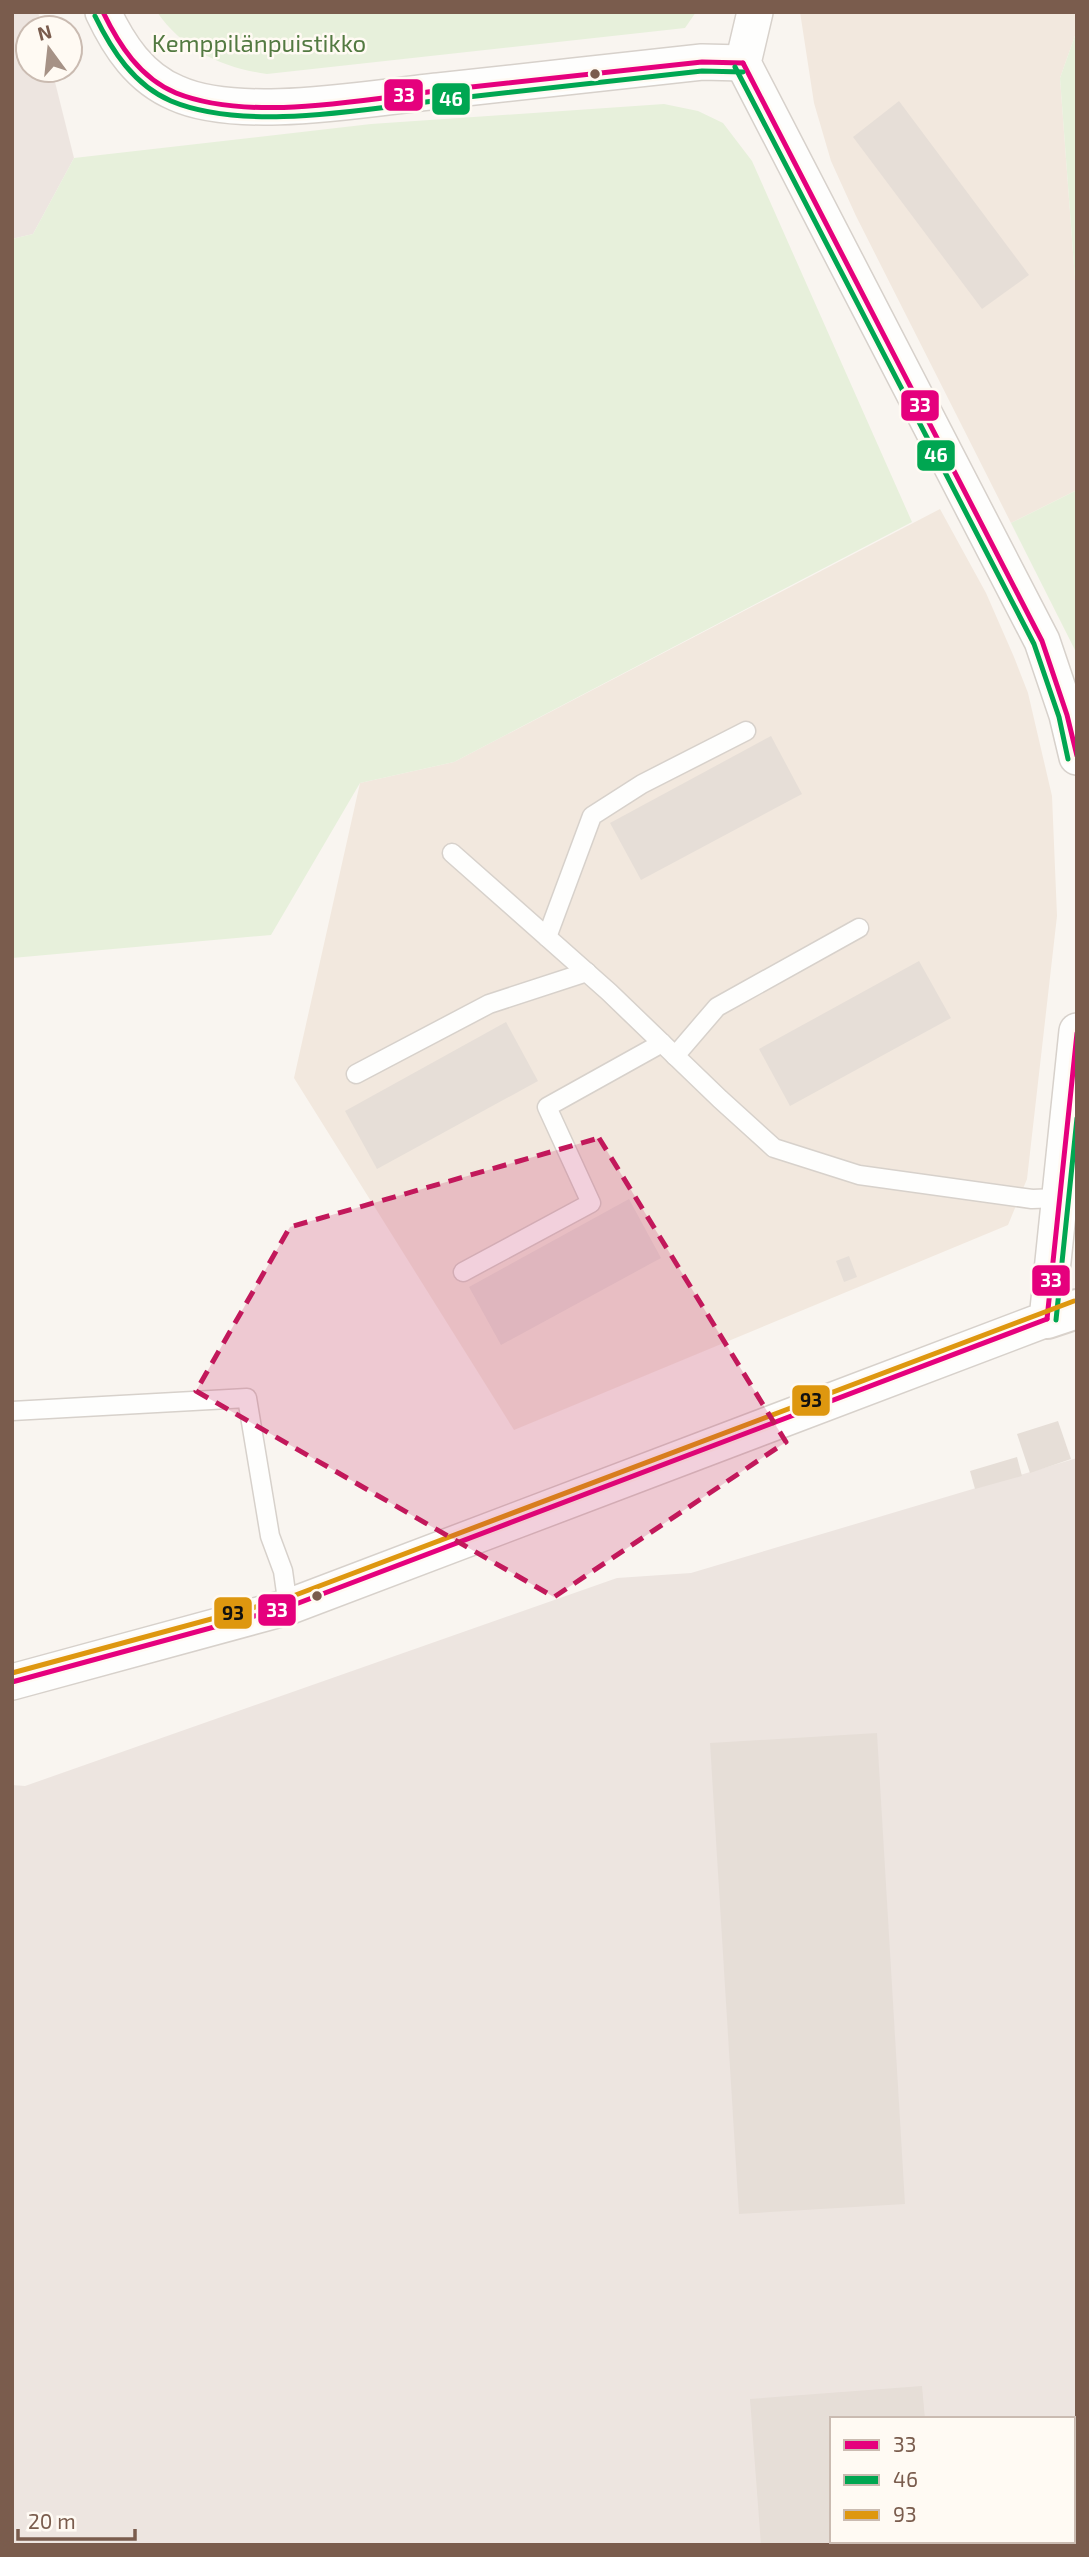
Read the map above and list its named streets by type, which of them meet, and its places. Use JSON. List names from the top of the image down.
{
  "parks": ["Kemppilänpuistikko"],
  "lines": ["transit line 33", "transit line 46", "transit line 93"],
  "legend": ["33", "46", "93"],
  "scale_bar": "20 m",
  "north": "top"
}
